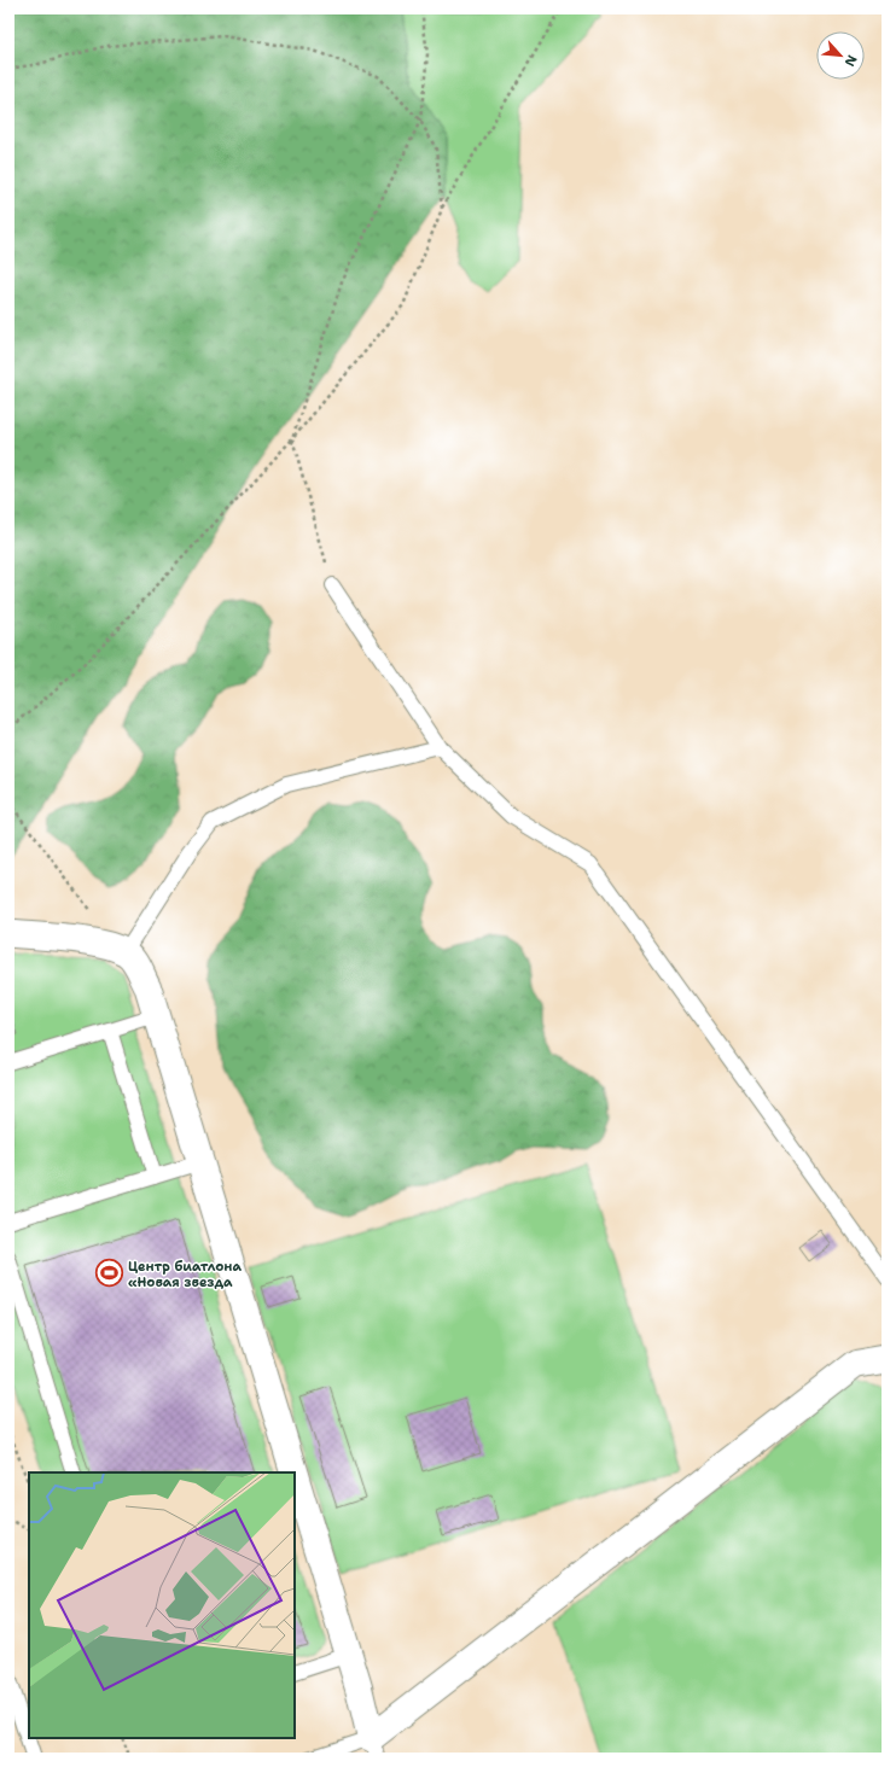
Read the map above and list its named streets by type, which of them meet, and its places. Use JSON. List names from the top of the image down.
{
  "places": {
    "sports": ["Центр биатлона «Новая звезда"]
  },
  "north": "bottom right"
}
